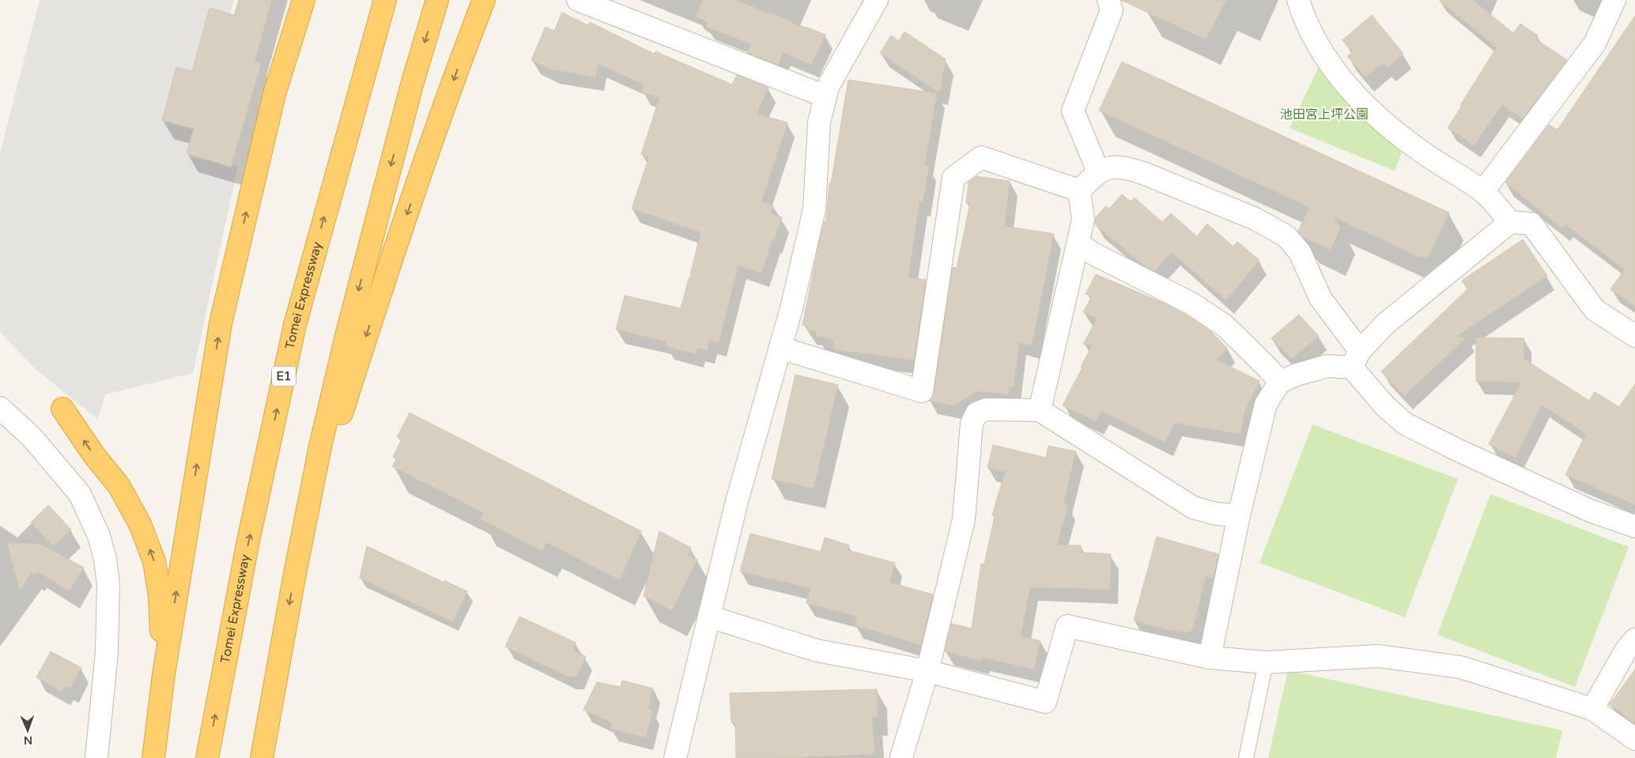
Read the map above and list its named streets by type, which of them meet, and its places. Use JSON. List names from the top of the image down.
{
  "streets": {
    "highway": ["Tomei Expressway", "E1"]
  },
  "parks": ["池田宮上坪公園"],
  "north": "bottom"
}
